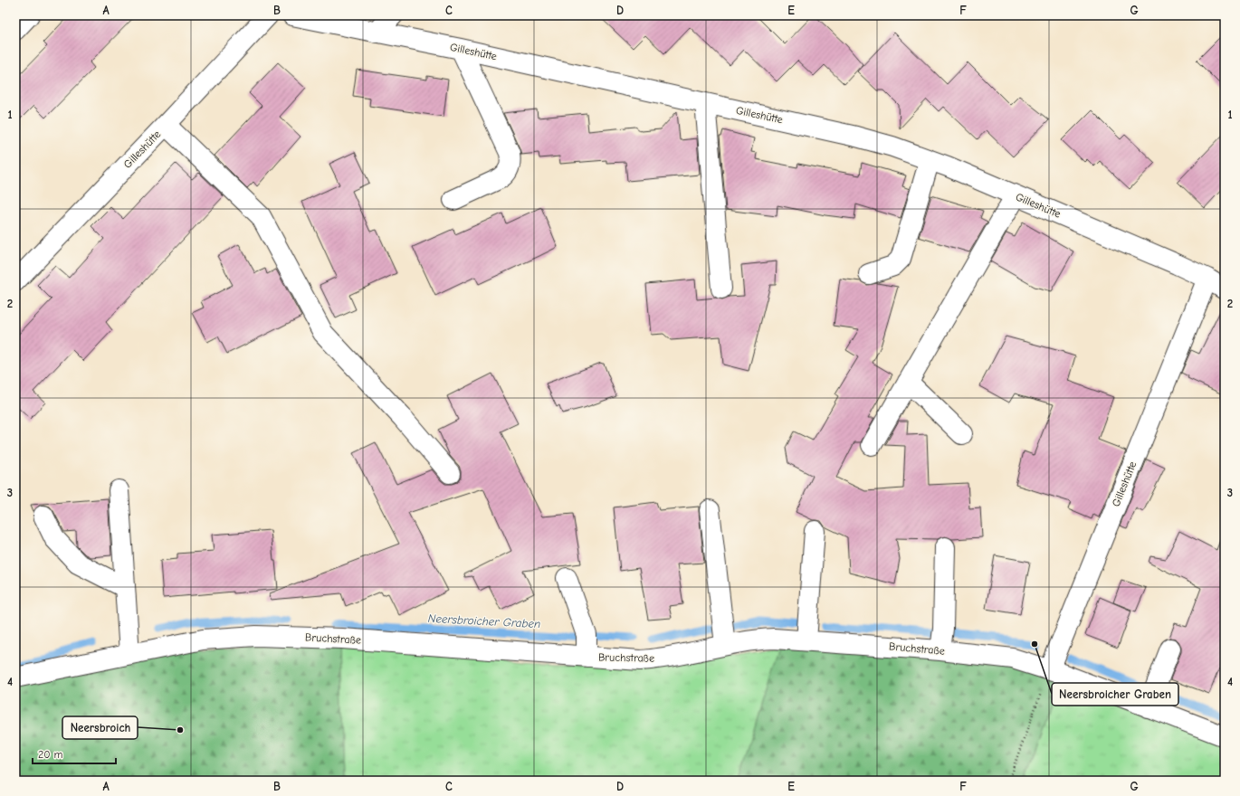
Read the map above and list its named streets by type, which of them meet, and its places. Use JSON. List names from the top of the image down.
{
  "streets": {
    "street": ["Gilleshütte", "Bruchstraße"]
  },
  "crossings": [
    ["Gilleshütte", "Bruchstraße"]
  ],
  "water": ["Neersbroicher Graben"],
  "places": ["Neersbroicher Graben", "Neersbroich"],
  "scale_bar": "20 m",
  "grid": {
    "columns": [
      "A",
      "B",
      "C",
      "D",
      "E",
      "F",
      "G"
    ],
    "rows": [
      "1",
      "2",
      "3",
      "4"
    ]
  }
}
